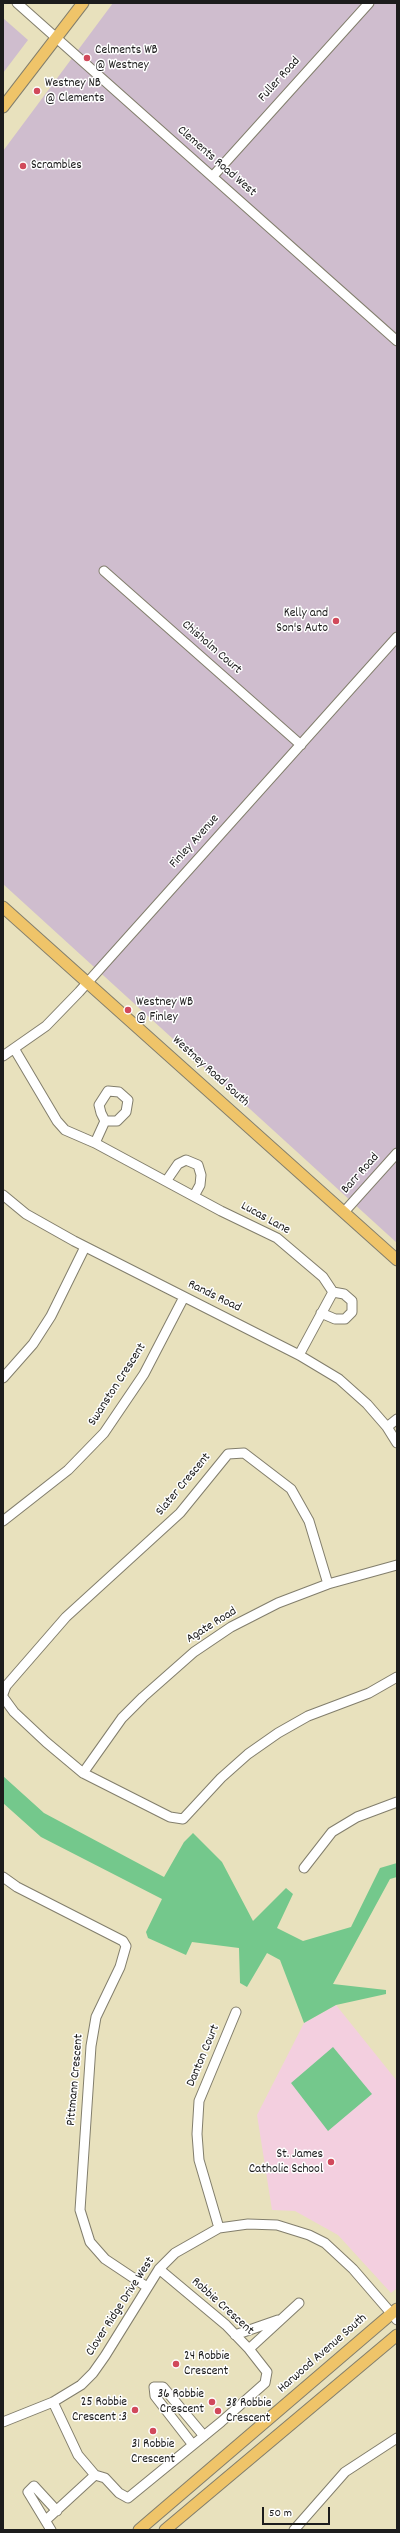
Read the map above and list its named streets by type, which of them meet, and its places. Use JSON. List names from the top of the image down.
{
  "streets": {
    "main road": ["Westney Road South", "Harwood Avenue South"],
    "street": [
      "Fuller Road",
      "Clements Road West",
      "Chisholm Court",
      "Finley Avenue",
      "Barr Road",
      "Lucas Lane",
      "Rands Road",
      "Swanston Crescent",
      "Slater Crescent",
      "Agate Road",
      "Danton Court",
      "Pittmann Crescent",
      "Clover Ridge Drive West",
      "Robbie Crescent"
    ]
  },
  "crossings": [
    ["Fuller Road", "Clements Road West"],
    ["Chisholm Court", "Finley Avenue"],
    ["Finley Avenue", "Westney Road South"],
    ["Finley Avenue", "Lucas Lane"],
    ["Westney Road South", "Barr Road"],
    ["Rands Road", "Swanston Crescent"],
    ["Slater Crescent", "Agate Road"],
    ["Danton Court", "Clover Ridge Drive West"],
    ["Pittmann Crescent", "Clover Ridge Drive West"],
    ["Clover Ridge Drive West", "Robbie Crescent"],
    ["Clover Ridge Drive West", "Harwood Avenue South"]
  ],
  "places": [
    "Celments WB @ Westney",
    "Westney NB @ Clements",
    "Scrambles",
    "Kelly and Son's Auto",
    "Westney WB @ Finley",
    "St. James Catholic School",
    "24 Robbie Crescent",
    "36 Robbie Crescent",
    "25 Robbie Crescent :3",
    "38 Robbie Crescent",
    "31 Robbie Crescent"
  ],
  "scale_bar": "50 m"
}
